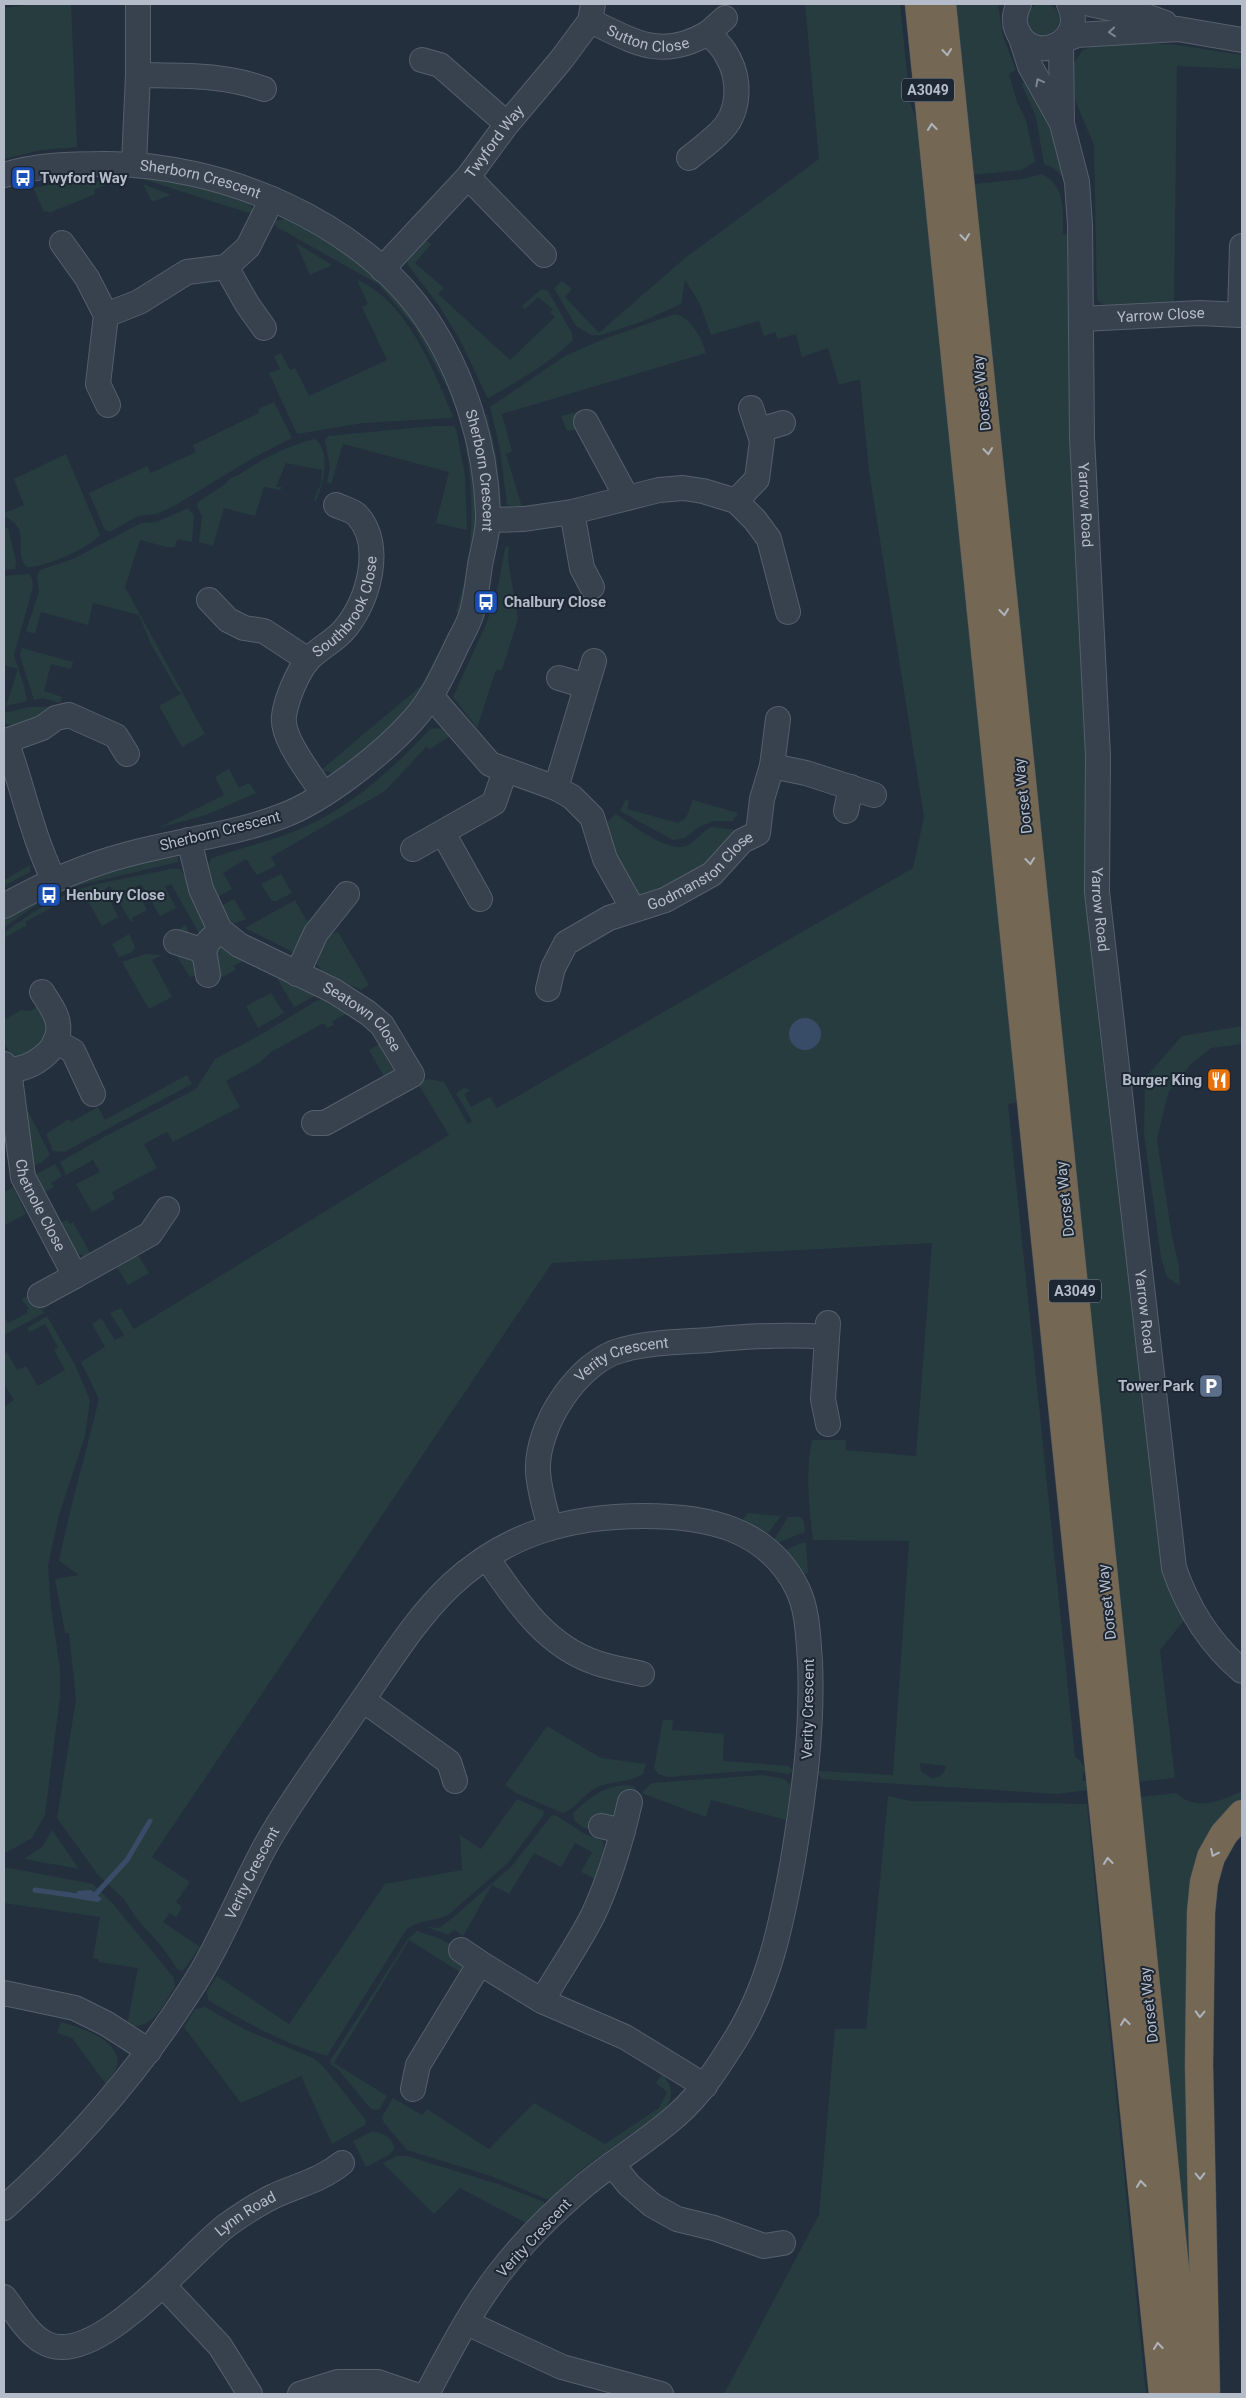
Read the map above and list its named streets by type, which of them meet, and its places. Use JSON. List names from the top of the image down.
{
  "streets": {
    "highway": ["A3049", "Dorset Way"],
    "street": [
      "Sutton Close",
      "Twyford Way",
      "Sherborn Crescent",
      "Yarrow Close",
      "Yarrow Road",
      "Southbrook Close",
      "Godmanston Close",
      "Seatown Close",
      "Chetnole Close",
      "Verity Crescent",
      "Lynn Road"
    ]
  },
  "crossings": [
    ["Sutton Close", "Twyford Way"],
    ["Twyford Way", "Sherborn Crescent"],
    ["Sherborn Crescent", "Southbrook Close"],
    ["Sherborn Crescent", "Godmanston Close"],
    ["Sherborn Crescent", "Seatown Close"],
    ["Yarrow Close", "Yarrow Road"]
  ],
  "places": {
    "bus stop": ["Twyford Way", "Chalbury Close", "Henbury Close"],
    "restaurant": ["Burger King"],
    "parking": ["Tower Park"]
  }
}
